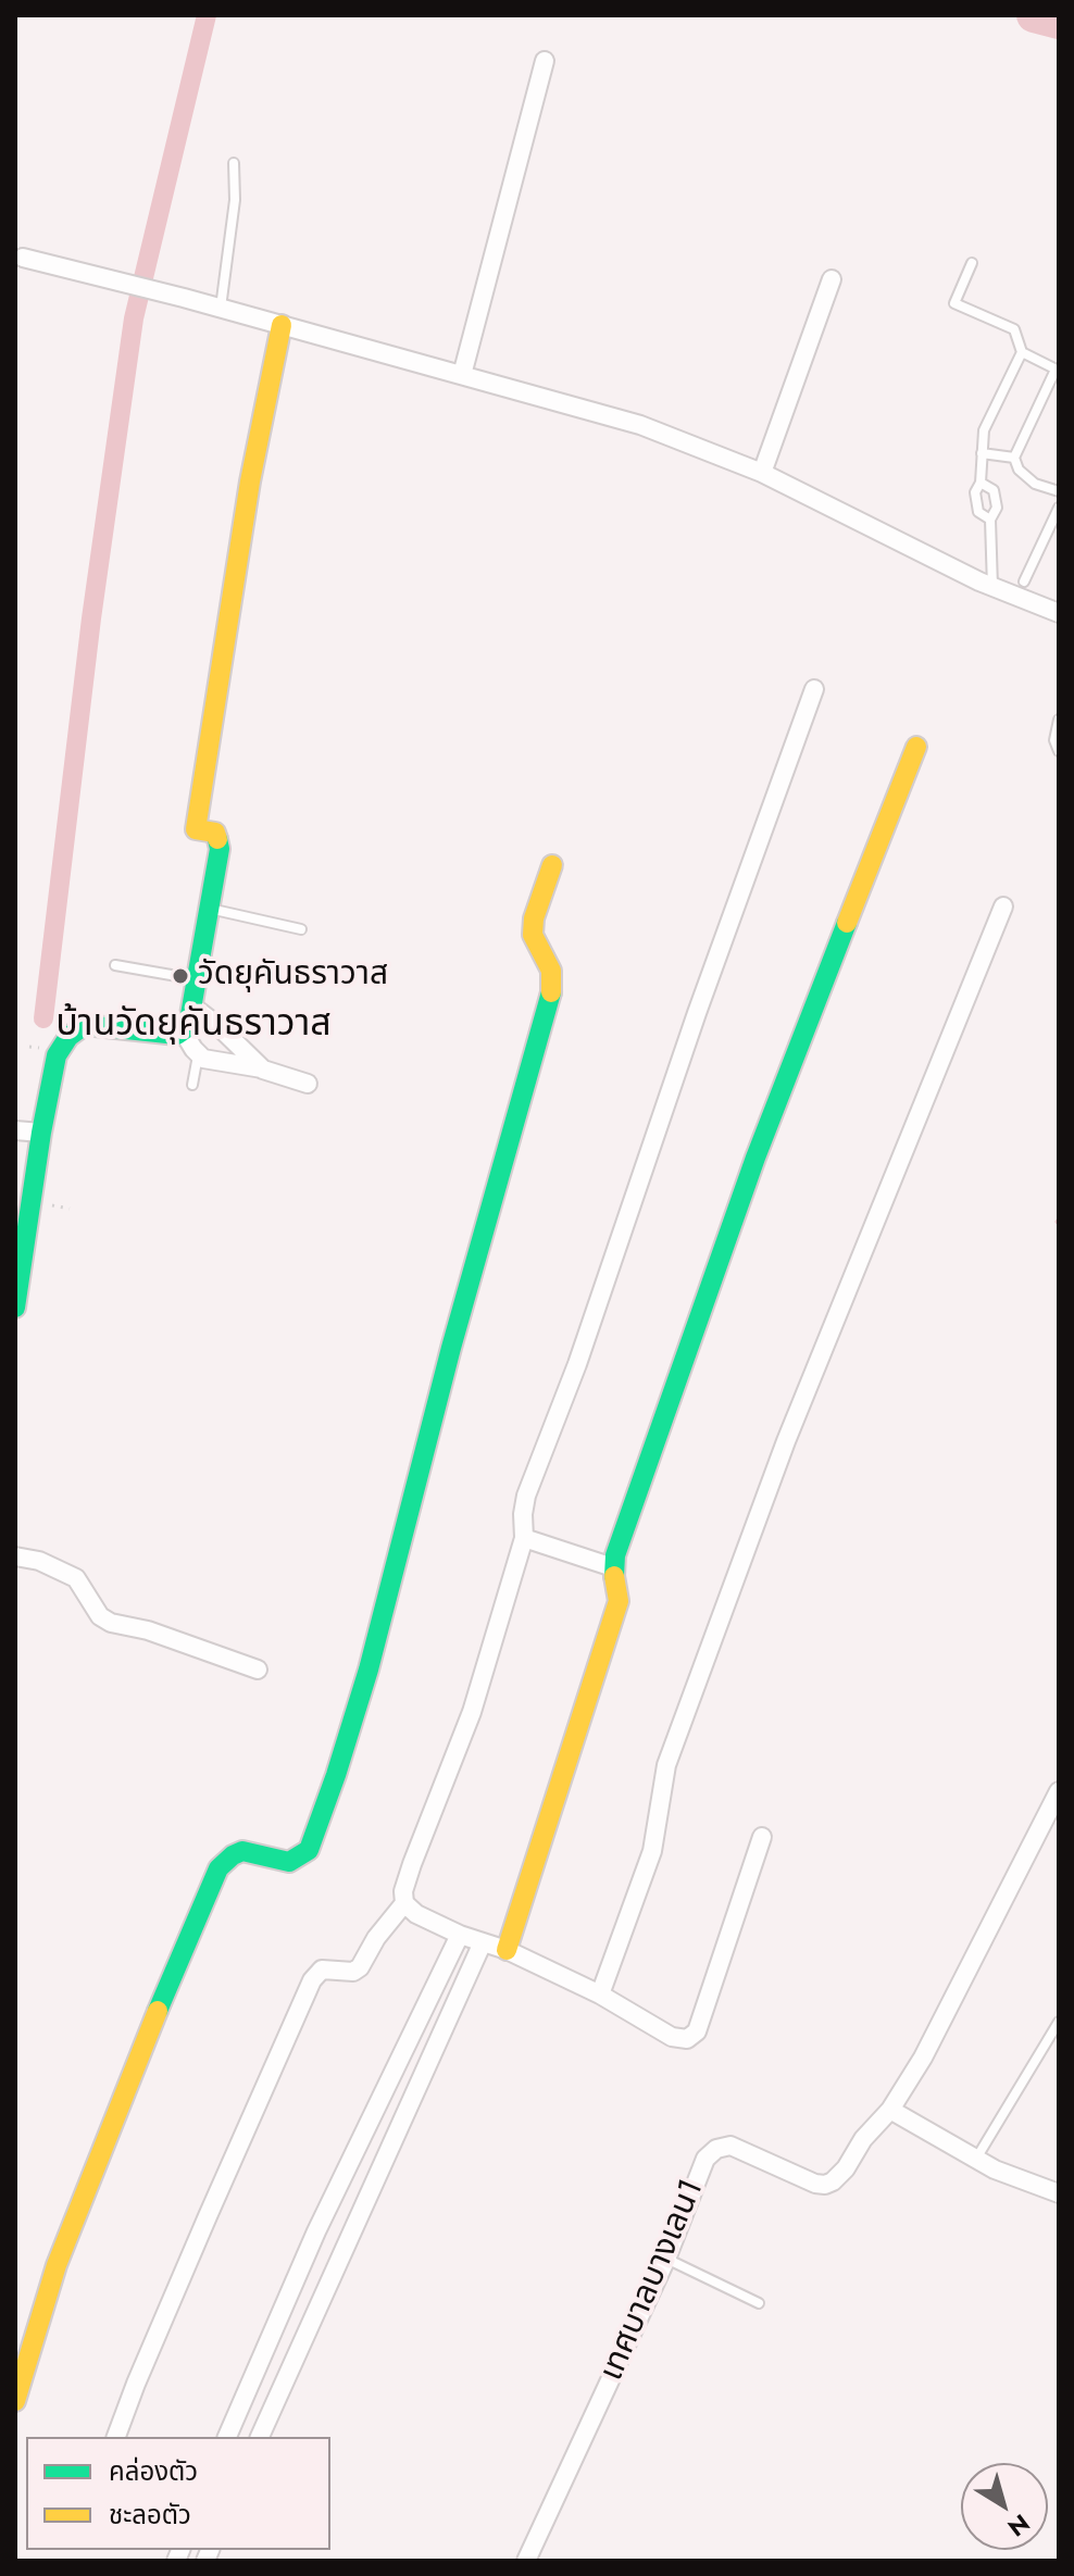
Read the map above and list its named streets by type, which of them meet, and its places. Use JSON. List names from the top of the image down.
{
  "streets": {
    "street": ["เทศบาลบางเลน1"]
  },
  "districts": ["บ้านวัดยุคันธราวาส"],
  "places": ["วัดยุคันธราวาส"],
  "legend": ["คล่องตัว", "ชะลอตัว"],
  "north": "bottom right"
}
